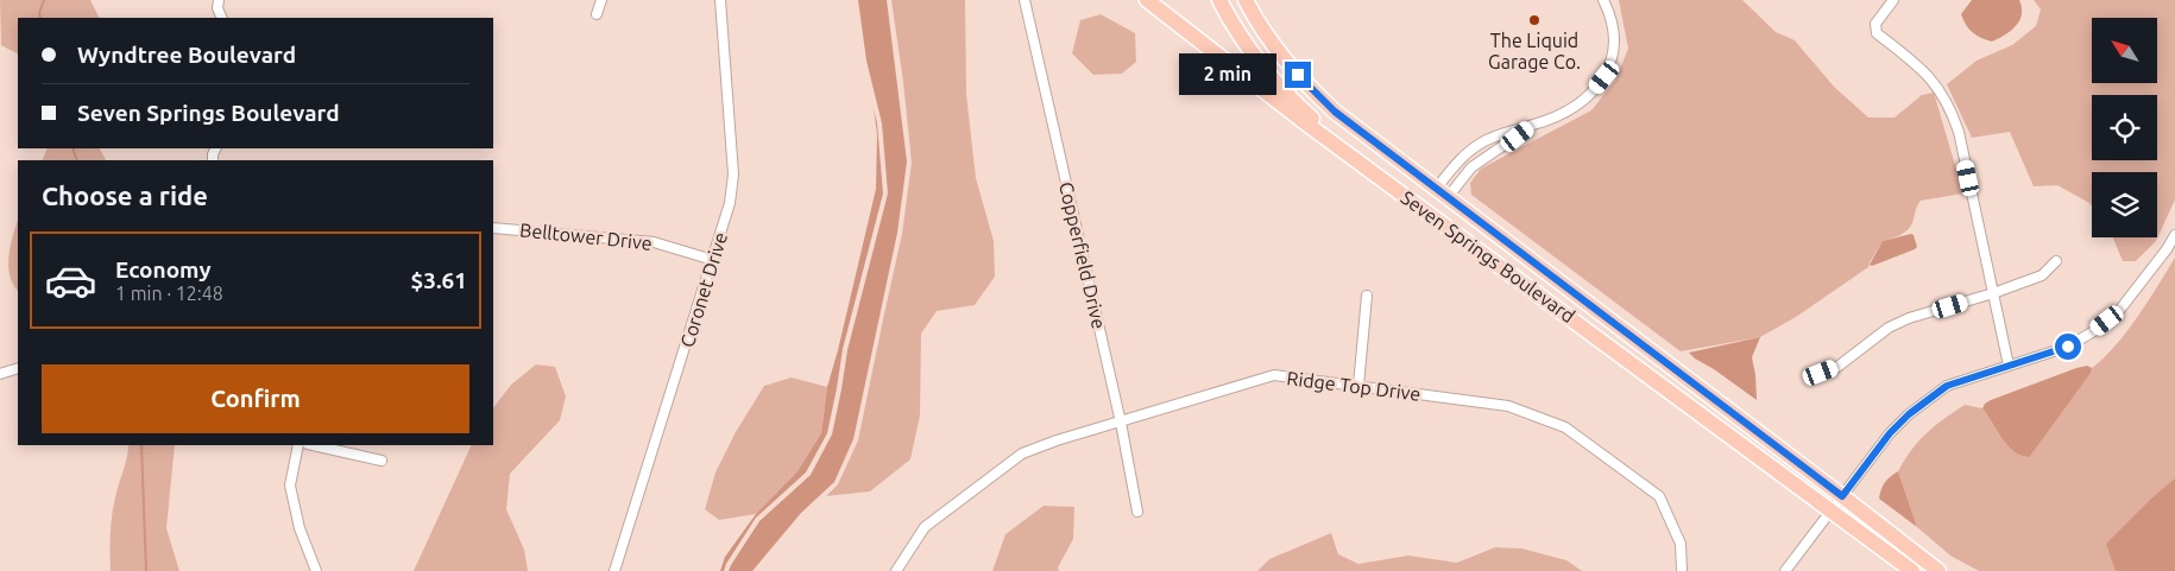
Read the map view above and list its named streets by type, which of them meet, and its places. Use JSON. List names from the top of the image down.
{
  "streets": {
    "main road": ["Seven Springs Boulevard"],
    "street": [
      "Belltower Drive",
      "Copperfield Drive",
      "Coronet Drive",
      "Ridge Top Drive"
    ]
  },
  "crossings": [
    ["Belltower Drive", "Coronet Drive"],
    ["Copperfield Drive", "Ridge Top Drive"]
  ],
  "places": ["The Liquid Garage Co."],
  "north": "top left",
  "page": {
    "banner": ["Wyndtree Boulevard", "Seven Springs Boulevard"],
    "bubble": "2 min",
    "heading": "Choose a ride",
    "list": [
      {
        "name": "Economy",
        "note": "1 min · 12:48",
        "value": "$3.61"
      }
    ],
    "buttons": "Confirm"
  }
}
